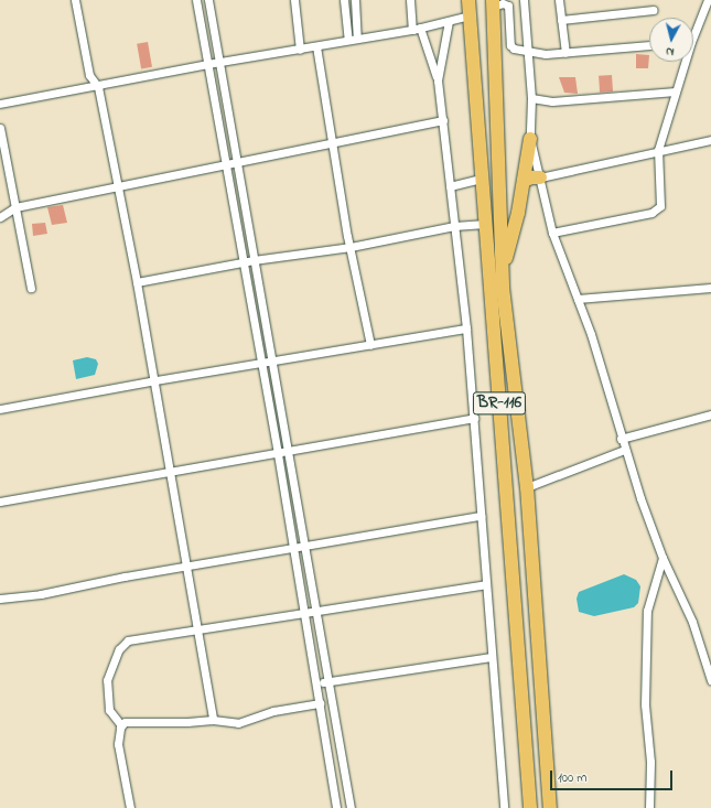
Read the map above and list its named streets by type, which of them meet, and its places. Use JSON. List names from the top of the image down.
{
  "streets": {
    "highway": ["BR-116"]
  },
  "scale_bar": "100 m",
  "north": "bottom"
}
